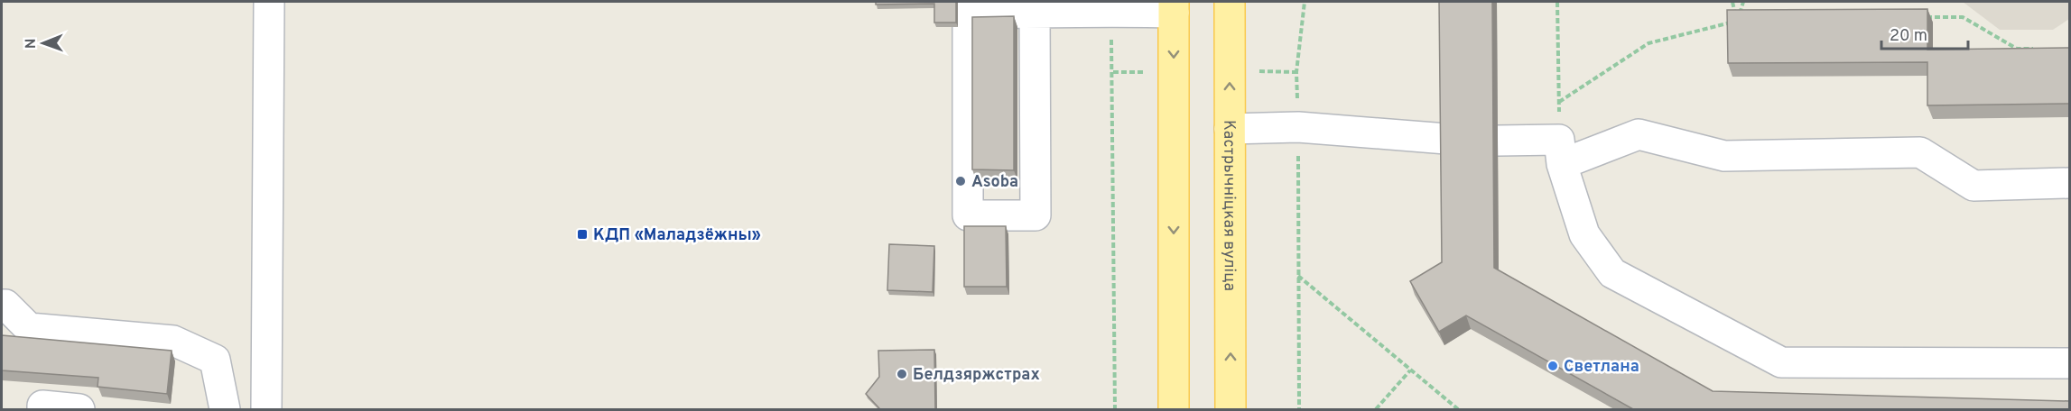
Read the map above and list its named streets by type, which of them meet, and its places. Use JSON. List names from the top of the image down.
{
  "streets": {
    "main road": ["Кастрычніцкая вуліца"]
  },
  "places": {
    "other": ["Asoba", "Светлана", "Белдзяржстрах"],
    "transit": ["КДП «Маладзёжны»"]
  },
  "scale_bar": "20 m",
  "north": "left"
}
